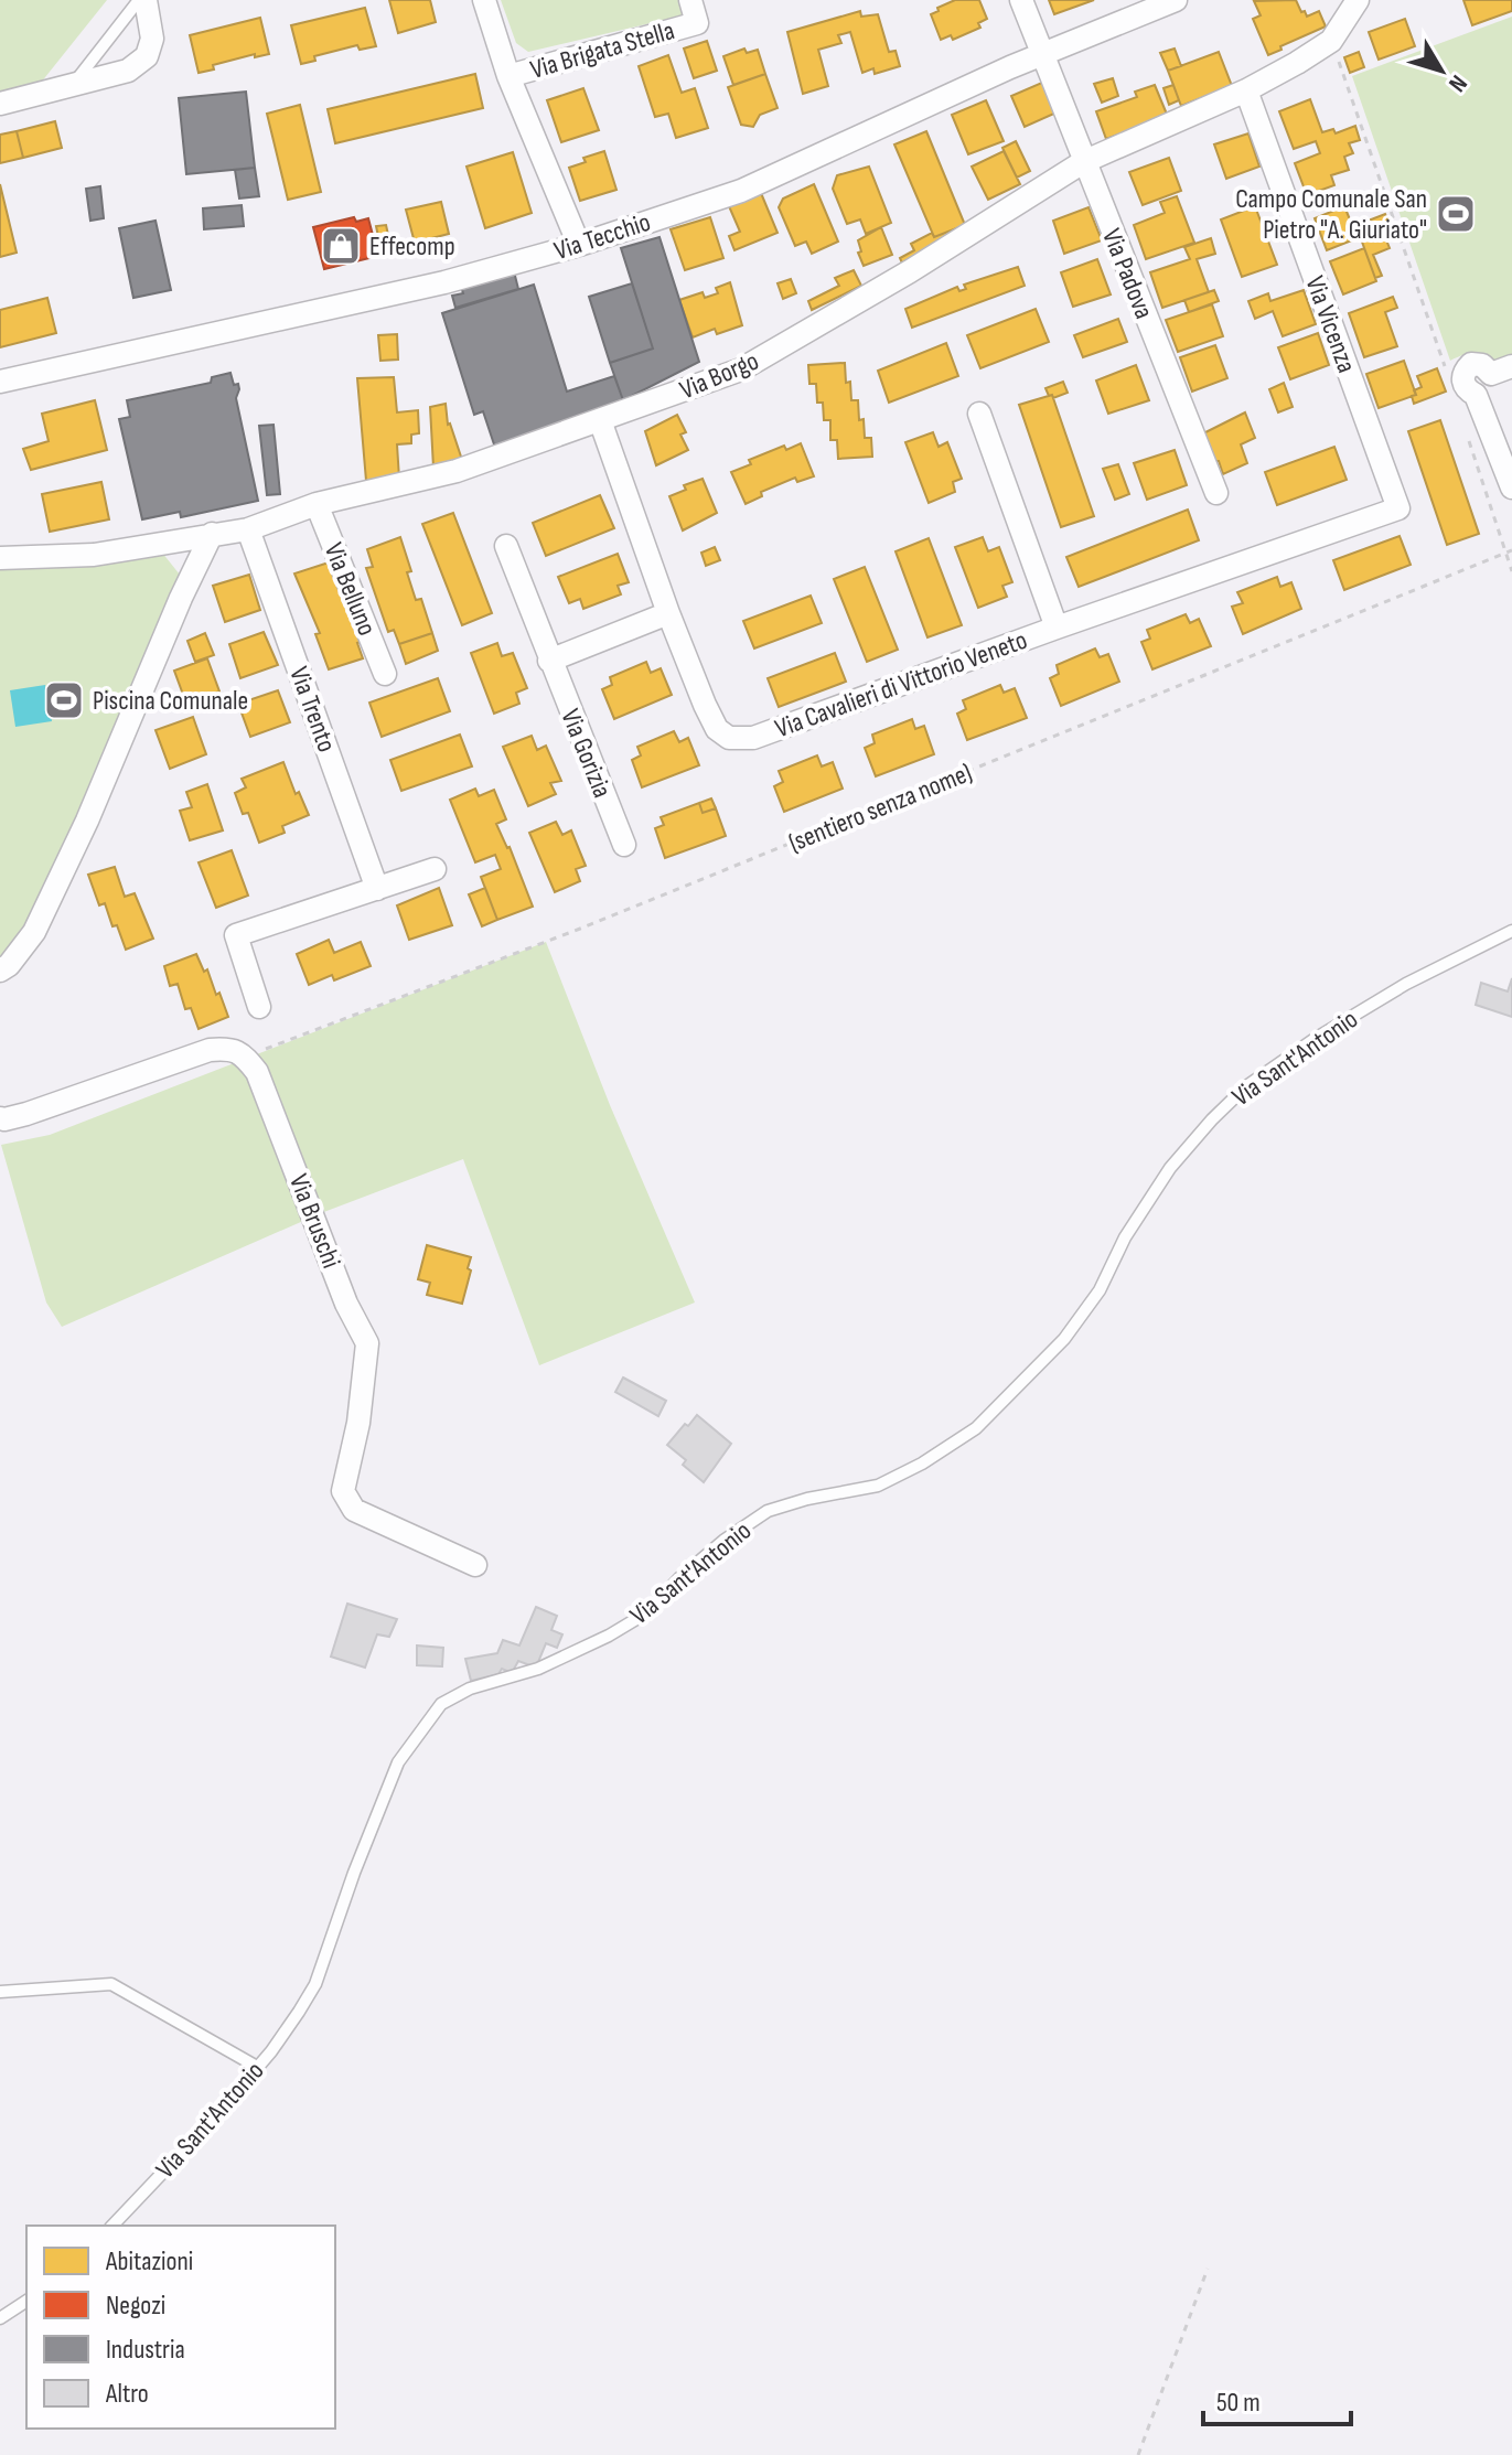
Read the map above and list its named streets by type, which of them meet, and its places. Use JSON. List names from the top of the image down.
{
  "streets": {
    "street": [
      "Via Brigata Stella",
      "Via Tecchio",
      "Via Padova",
      "Via Vicenza",
      "Via Borgo",
      "Via Belluno",
      "Via Cavalieri di Vittorio Veneto",
      "Via Trento",
      "Via Gorizia",
      "Via Bruschi"
    ],
    "lane": ["Via Sant'Antonio"],
    "path": ["(sentiero senza nome)"]
  },
  "crossings": [
    ["Via Brigata Stella", "Via Tecchio"],
    ["Via Tecchio", "Via Padova"],
    ["Via Padova", "Via Borgo"],
    ["Via Vicenza", "Via Borgo"],
    ["Via Vicenza", "Via Cavalieri di Vittorio Veneto"],
    ["Via Borgo", "Via Belluno"],
    ["Via Borgo", "Via Cavalieri di Vittorio Veneto"],
    ["Via Borgo", "Via Trento"],
    ["(sentiero senza nome)", "Via Bruschi"]
  ],
  "places": {
    "sports": ["Campo Comunale San Pietro \"A. Giuriato\"", "Piscina Comunale"],
    "shop": ["Effecomp"]
  },
  "legend": [
    "Abitazioni",
    "Negozi",
    "Industria",
    "Altro"
  ],
  "scale_bar": "50 m",
  "north": "bottom right"
}
